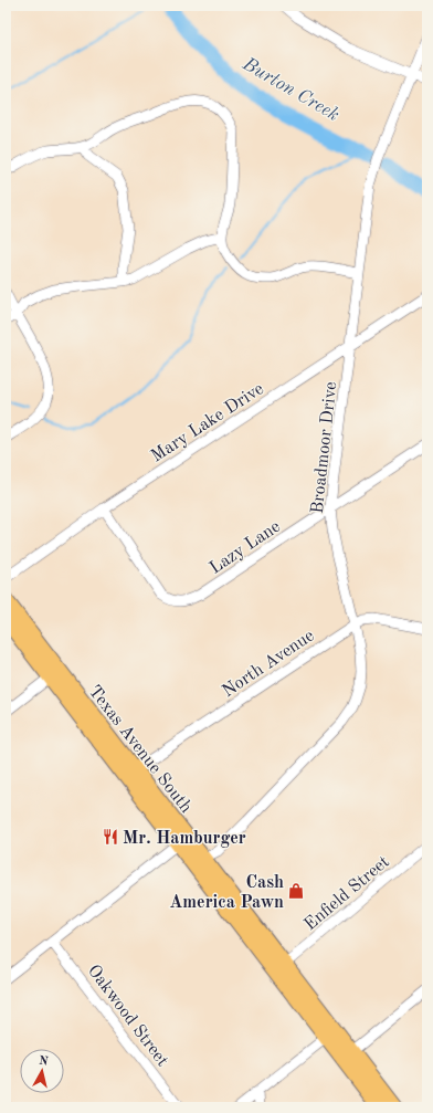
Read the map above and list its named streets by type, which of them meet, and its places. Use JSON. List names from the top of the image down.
{
  "streets": {
    "main road": ["Texas Avenue South"],
    "street": [
      "Mary Lake Drive",
      "Broadmoor Drive",
      "Lazy Lane",
      "North Avenue",
      "Enfield Street",
      "Oakwood Street"
    ]
  },
  "crossings": [
    ["Mary Lake Drive", "Broadmoor Drive"],
    ["Mary Lake Drive", "Lazy Lane"],
    ["Broadmoor Drive", "Lazy Lane"],
    ["Broadmoor Drive", "North Avenue"],
    ["Broadmoor Drive", "Texas Avenue South"],
    ["North Avenue", "Texas Avenue South"],
    ["Texas Avenue South", "Enfield Street"]
  ],
  "water": ["Burton Creek"],
  "places": {
    "restaurant": ["Mr. Hamburger"],
    "shop": ["Cash America Pawn"]
  },
  "north": "top"
}
